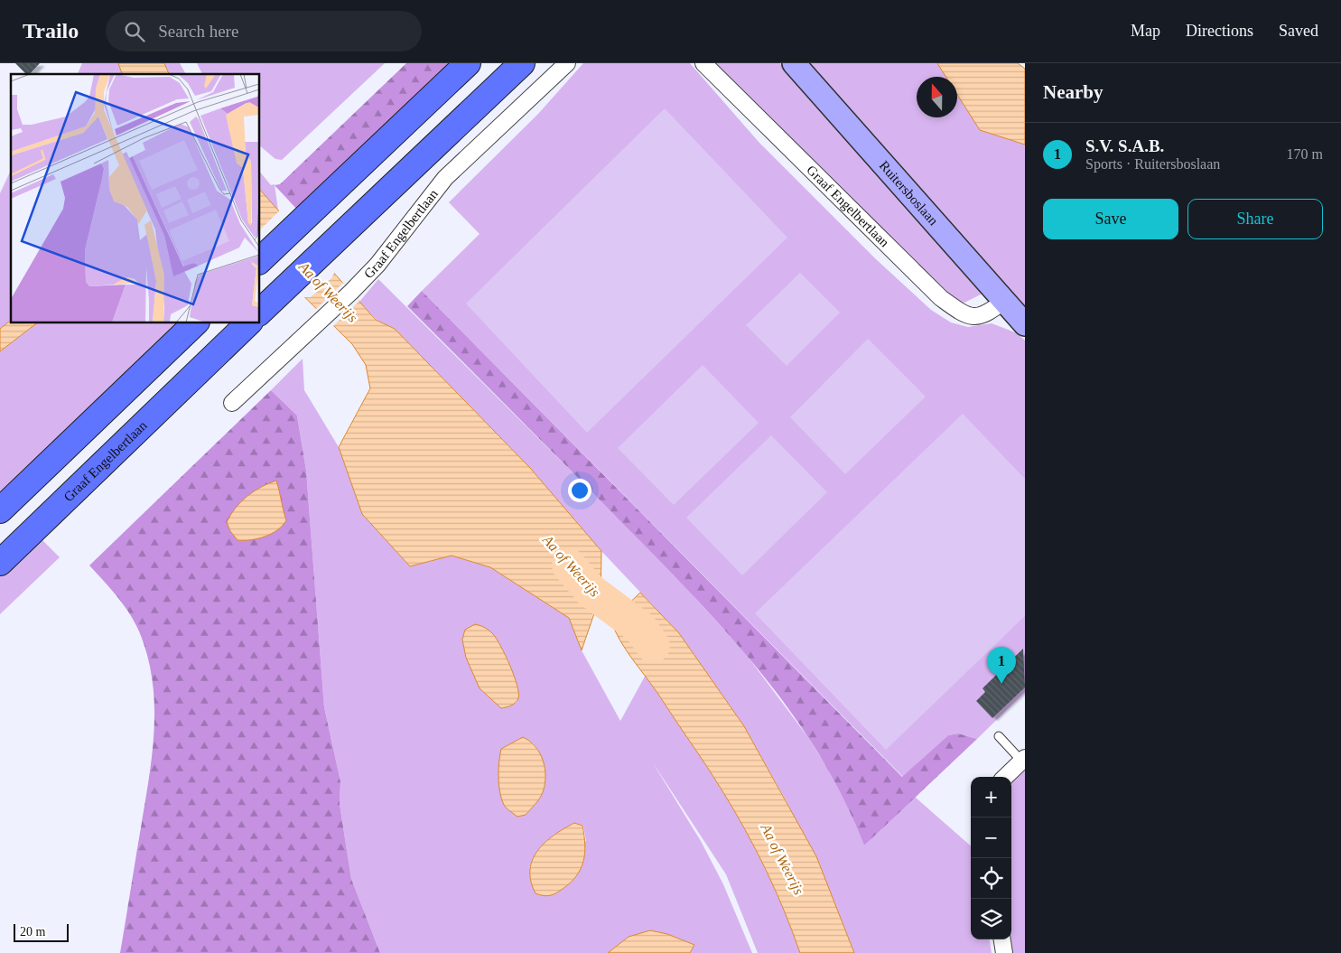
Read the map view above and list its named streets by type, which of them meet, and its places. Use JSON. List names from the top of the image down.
{
  "streets": {
    "main road": ["Graaf Engelbertlaan"],
    "street": ["Ruitersboslaan"]
  },
  "crossings": [
    ["Ruitersboslaan", "Graaf Engelbertlaan"]
  ],
  "water": ["Aa of Weerijs"],
  "scale_bar": "20 m",
  "north": "top",
  "page": {
    "header": "Trailo",
    "search": "Search here",
    "nav": ["Map", "Directions", "Saved"],
    "heading": "Nearby",
    "list": [
      {
        "mark": "1",
        "name": "S.V. S.A.B.",
        "note": "Sports · Ruitersboslaan",
        "value": "170 m"
      }
    ],
    "buttons": ["Save", "Share"],
    "pins": "1",
    "map_buttons": ["+", "−"],
    "scale": "20 m"
  }
}
